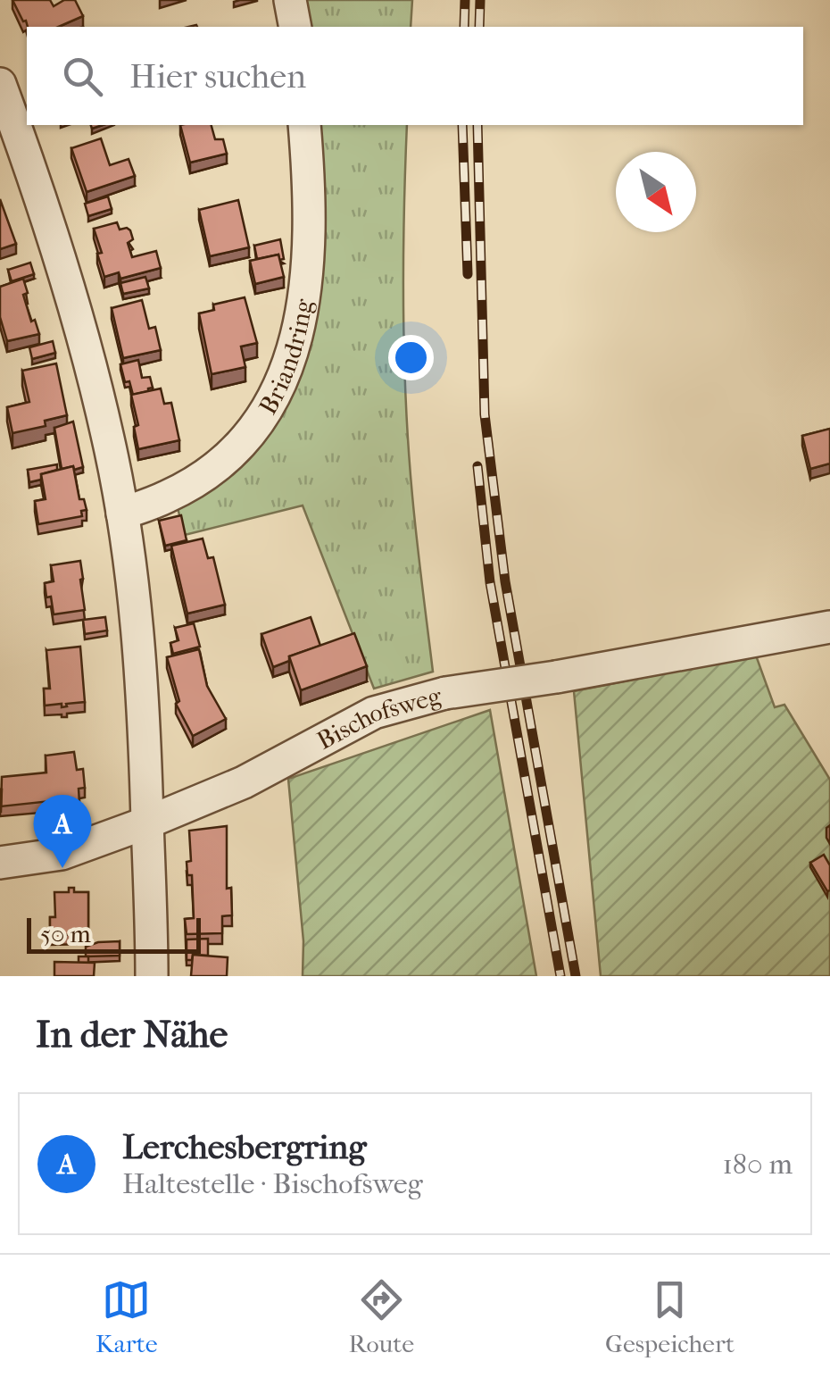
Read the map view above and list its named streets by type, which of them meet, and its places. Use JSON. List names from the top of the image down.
{
  "streets": {
    "street": ["Briandring", "Bischofsweg"]
  },
  "scale_bar": "50 m",
  "north": "bottom right",
  "page": {
    "search": "Hier suchen",
    "pins": "A",
    "scale": "50 m",
    "heading": "In der Nähe",
    "list": [
      {
        "mark": "A",
        "name": "Lerchesbergring",
        "note": "Haltestelle · Bischofsweg",
        "value": "180 m"
      }
    ],
    "nav": ["Karte", "Route", "Gespeichert"]
  }
}
